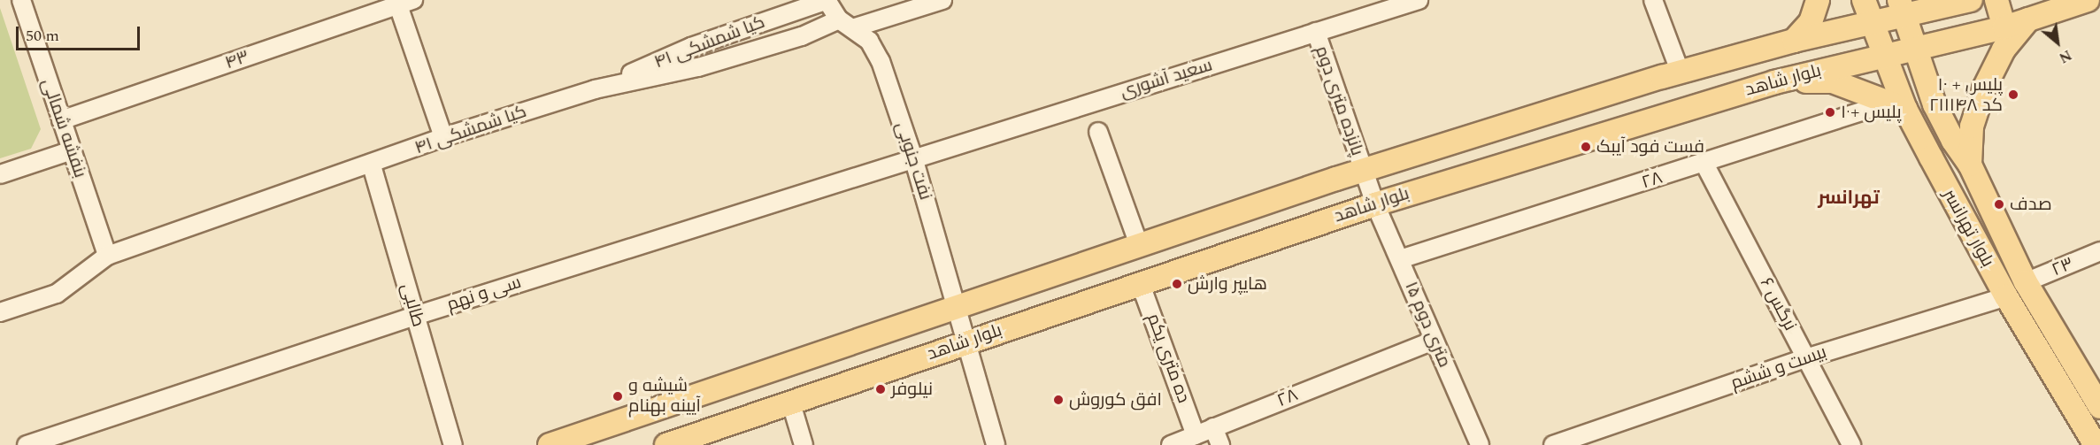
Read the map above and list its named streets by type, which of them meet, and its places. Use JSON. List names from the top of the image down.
{
  "streets": {
    "main road": ["بلوار شاهد", "بلوار تهرانسر"],
    "street": [
      "کیا شمشکی ۴۱",
      "۴۳",
      "سعید آشوری",
      "پانزده متری دوم",
      "بنفشه شمالی",
      "۴۱ کیا شمشکی",
      "نفت جنوبی",
      "۲۸",
      "۲۳",
      "سی و نهم",
      "نرگس ۶",
      "طالبی",
      "۱۵ متری دوم",
      "ده متری یکم",
      "بیست و ششم"
    ]
  },
  "crossings": [
    ["کیا شمشکی ۴۱", "۴۱ کیا شمشکی"],
    ["کیا شمشکی ۴۱", "نفت جنوبی"],
    ["۴۳", "بنفشه شمالی"],
    ["سعید آشوری", "پانزده متری دوم"],
    ["سعید آشوری", "نفت جنوبی"],
    ["سعید آشوری", "سی و نهم"],
    ["بلوار شاهد", "پانزده متری دوم"],
    ["بلوار شاهد", "نفت جنوبی"],
    ["بلوار شاهد", "بلوار تهرانسر"],
    ["بلوار شاهد", "۱۵ متری دوم"],
    ["بلوار شاهد", "ده متری یکم"],
    ["پانزده متری دوم", "۱۵ متری دوم"],
    ["بنفشه شمالی", "۴۱ کیا شمشکی"],
    ["۴۱ کیا شمشکی", "نفت جنوبی"],
    ["۴۱ کیا شمشکی", "طالبی"],
    ["نفت جنوبی", "سی و نهم"],
    ["۲۸", "بلوار تهرانسر"],
    ["۲۸", "نرگس ۶"],
    ["۲۸", "۱۵ متری دوم"],
    ["۲۸", "ده متری یکم"],
    ["بلوار تهرانسر", "۲۳"],
    ["بلوار تهرانسر", "بیست و ششم"],
    ["سی و نهم", "طالبی"],
    ["نرگس ۶", "بیست و ششم"]
  ],
  "districts": ["تهرانسر"],
  "places": [
    "پلیس + ۱۰ کد ۲۱۱۱۴۸",
    "پلیس +۱۰",
    "فست فود آیبک",
    "صدف",
    "هایپر وارش",
    "نیلوفر",
    "شیشه و آیینه بهنام",
    "افق کوروش"
  ],
  "scale_bar": "50 m",
  "north": "bottom right"
}
